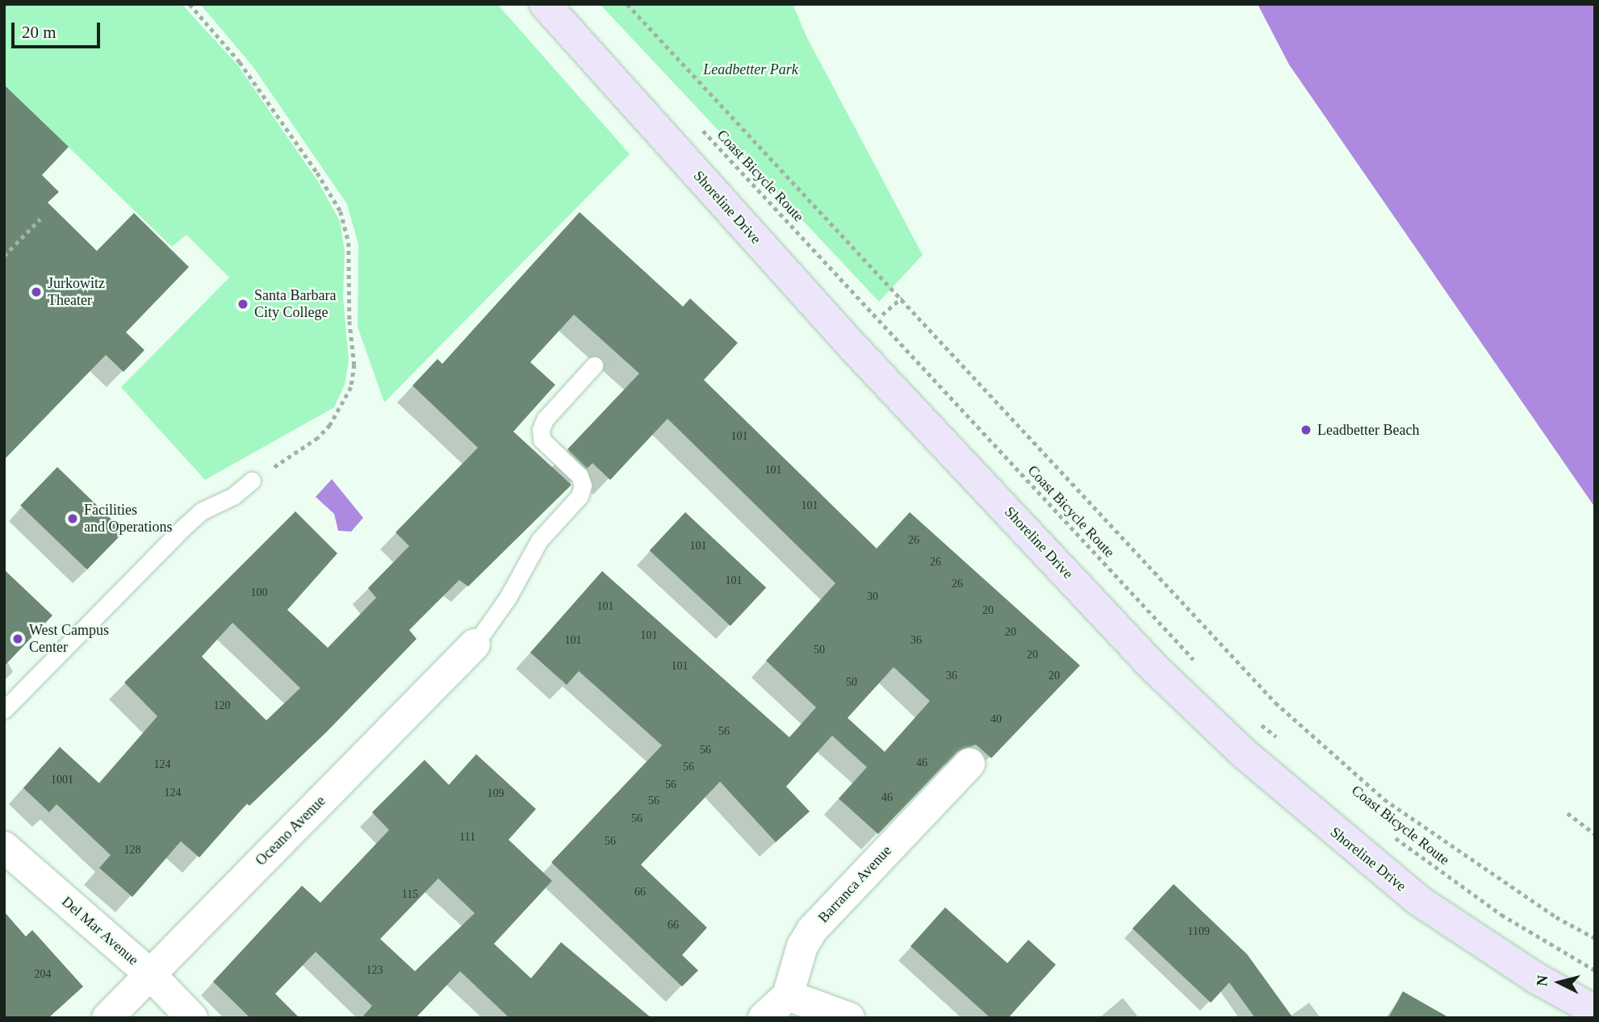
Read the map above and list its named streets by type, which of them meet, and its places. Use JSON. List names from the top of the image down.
{
  "streets": {
    "main road": ["Shoreline Drive"],
    "street": ["Oceano Avenue", "Barranca Avenue", "Del Mar Avenue"],
    "path": ["Coast Bicycle Route"]
  },
  "crossings": [
    ["Oceano Avenue", "Del Mar Avenue"]
  ],
  "parks": ["Leadbetter Park"],
  "places": [
    "Jurkowitz Theater",
    "Santa Barbara City College",
    "Leadbetter Beach",
    "Facilities and Operations",
    "West Campus Center"
  ],
  "house_numbers": [
    "101",
    "101",
    "101",
    "26",
    "101",
    "26",
    "101",
    "26",
    "100",
    "30",
    "101",
    "20",
    "20",
    "101",
    "101",
    "36",
    "50",
    "20",
    "101",
    "36",
    "20",
    "50",
    "120",
    "40",
    "56",
    "56",
    "46",
    "124",
    "56",
    "1001",
    "56",
    "124",
    "109",
    "46",
    "56",
    "56",
    "111",
    "56",
    "128",
    "66",
    "115",
    "66",
    "1109",
    "123",
    "204"
  ],
  "scale_bar": "20 m",
  "north": "left"
}
